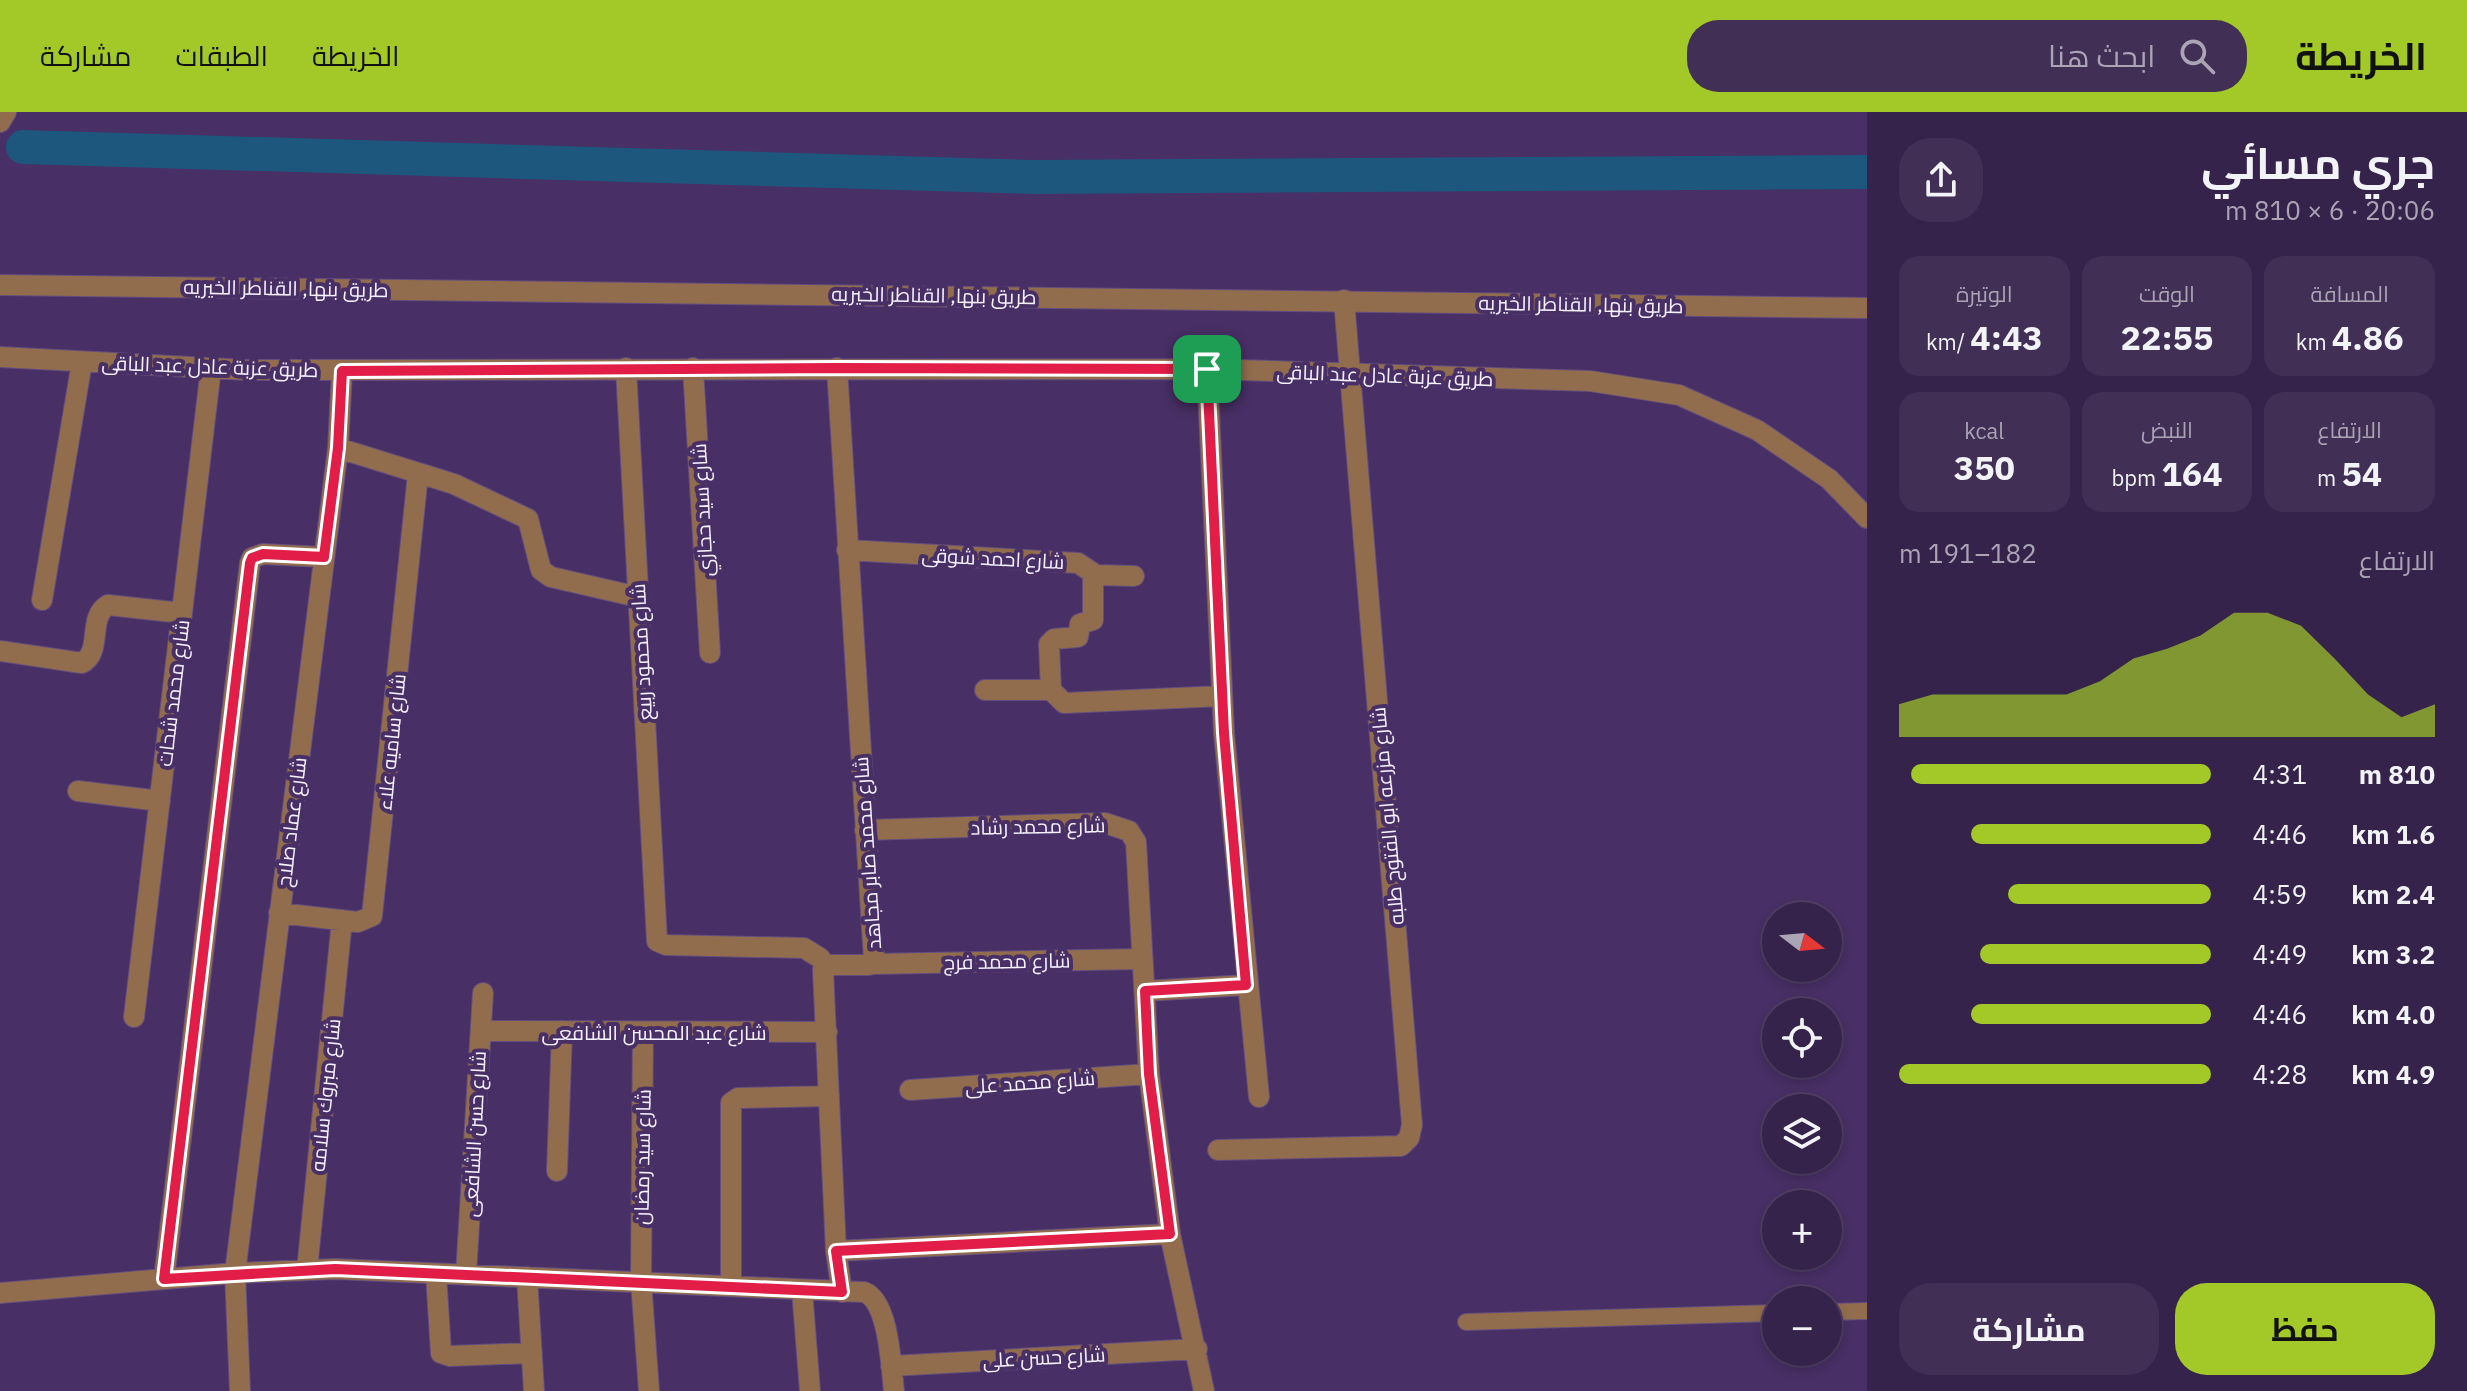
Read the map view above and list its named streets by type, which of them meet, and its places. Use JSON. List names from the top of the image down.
{
  "streets": {
    "street": [
      "طريق بنها, القناطر الخيريه",
      "طريق عزبة عادل عبد الباقى",
      "شارع سيد حجازي",
      "شارع احمد شوقى",
      "شارع محمود ربيع",
      "شارع محمد شحات",
      "شارع ساميه علاء",
      "شارع مزرعه ابو الفتوح طلبه",
      "شارع عماد صلاح",
      "شارع محمد رشاد",
      "شارع محمد صابر مجاهد",
      "شارع محمد فرج",
      "شارع عبد المحسن الشافعى",
      "شارع محمد على",
      "شارع مبروك سلامه",
      "شارع حسن الشافعى",
      "شارع سيد رمضان",
      "شارع حسن على"
    ]
  },
  "crossings": [
    ["طريق بنها, القناطر الخيريه", "شارع مزرعه ابو الفتوح طلبه"],
    ["طريق عزبة عادل عبد الباقى", "شارع سيد حجازي"],
    ["طريق عزبة عادل عبد الباقى", "شارع محمود ربيع"],
    ["طريق عزبة عادل عبد الباقى", "شارع محمد شحات"],
    ["طريق عزبة عادل عبد الباقى", "شارع مزرعه ابو الفتوح طلبه"],
    ["طريق عزبة عادل عبد الباقى", "شارع عماد صلاح"],
    ["طريق عزبة عادل عبد الباقى", "شارع محمد صابر مجاهد"],
    ["شارع احمد شوقى", "شارع محمد صابر مجاهد"],
    ["شارع محمود ربيع", "شارع محمد صابر مجاهد"],
    ["شارع ساميه علاء", "شارع عماد صلاح"],
    ["شارع ساميه علاء", "شارع مبروك سلامه"],
    ["شارع محمد رشاد", "شارع محمد صابر مجاهد"],
    ["شارع محمد رشاد", "شارع محمد فرج"],
    ["شارع محمد رشاد", "شارع محمد على"],
    ["شارع محمد رشاد", "شارع حسن على"],
    ["شارع محمد صابر مجاهد", "شارع محمد فرج"],
    ["شارع عبد المحسن الشافعى", "شارع حسن الشافعى"],
    ["شارع عبد المحسن الشافعى", "شارع سيد رمضان"]
  ],
  "north": "right",
  "page": {
    "header": "الخريطة",
    "search": "ابحث هنا",
    "nav": ["الخريطة", "الطبقات", "مشاركة"],
    "heading": ["جري مسائي", "20:06 · 6 × 810 m"],
    "stats": [
      ["المسافة", "4.86 km"],
      ["الوقت", "22:55"],
      ["الوتيرة", "4:43 /km"],
      ["الارتفاع", "54 m"],
      ["النبض", "164 bpm"],
      ["kcal", "350"]
    ],
    "chart": ["الارتفاع", "182–191 m"],
    "list": [
      {
        "name": "810 m",
        "note": "4:31"
      },
      {
        "name": "1.6 km",
        "note": "4:46"
      },
      {
        "name": "2.4 km",
        "note": "4:59"
      },
      {
        "name": "3.2 km",
        "note": "4:49"
      },
      {
        "name": "4.0 km",
        "note": "4:46"
      },
      {
        "name": "4.9 km",
        "note": "4:28"
      }
    ],
    "map_buttons": ["+", "−"],
    "buttons": ["حفظ", "مشاركة"]
  }
}
